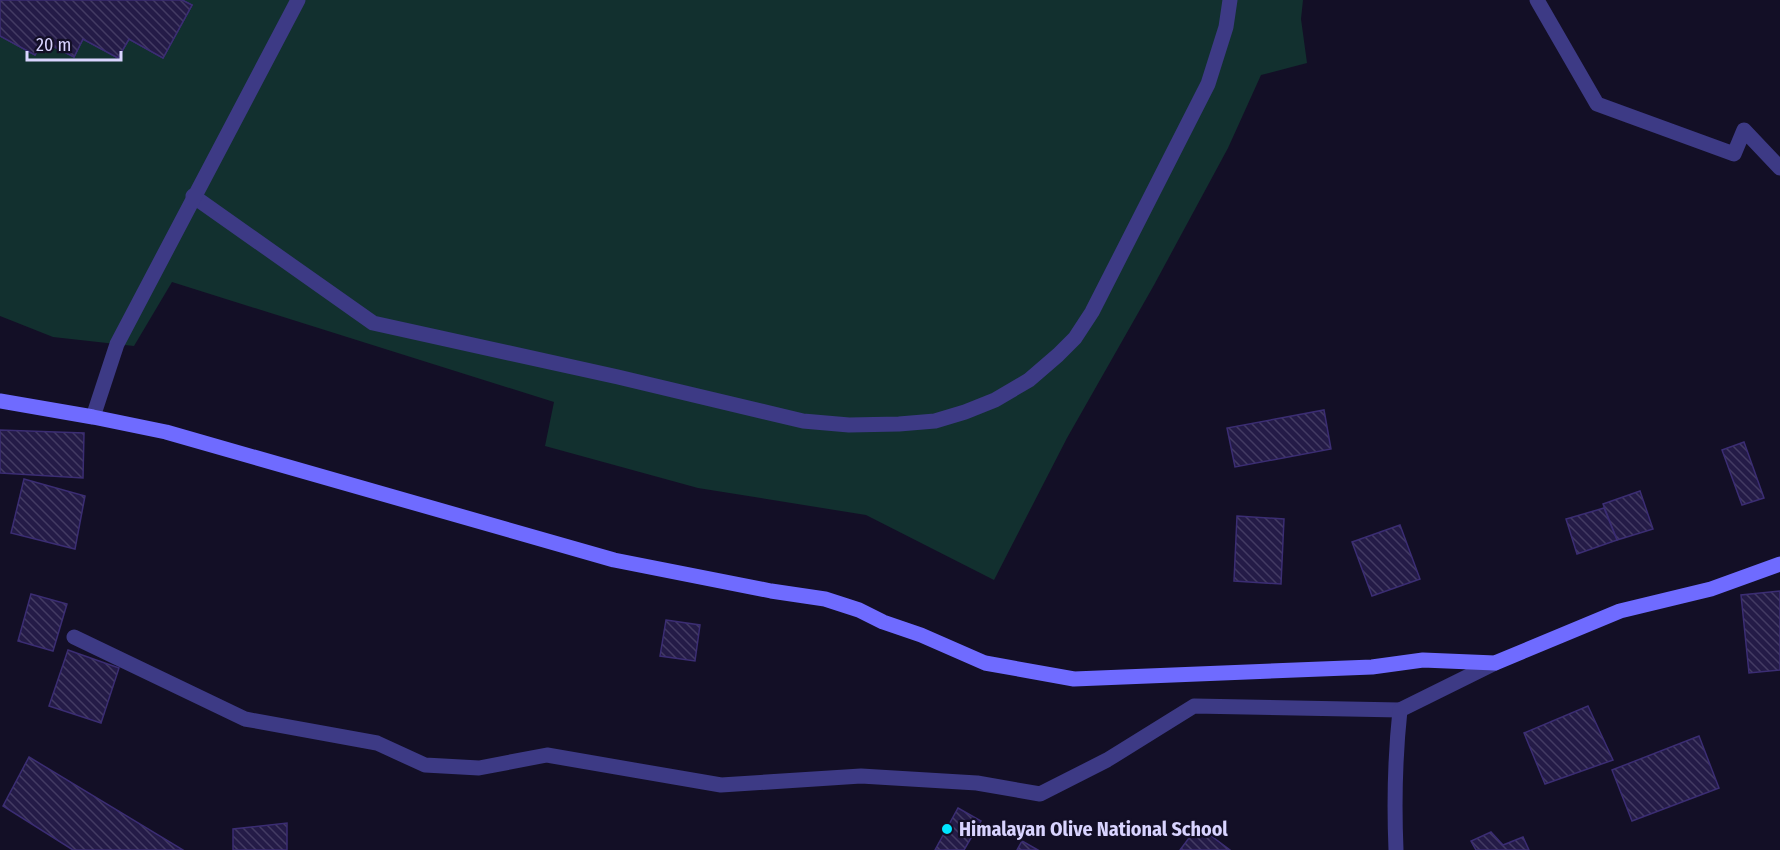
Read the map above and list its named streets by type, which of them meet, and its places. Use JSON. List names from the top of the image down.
{
  "places": ["Himalayan Olive National School"],
  "scale_bar": "20 m"
}
